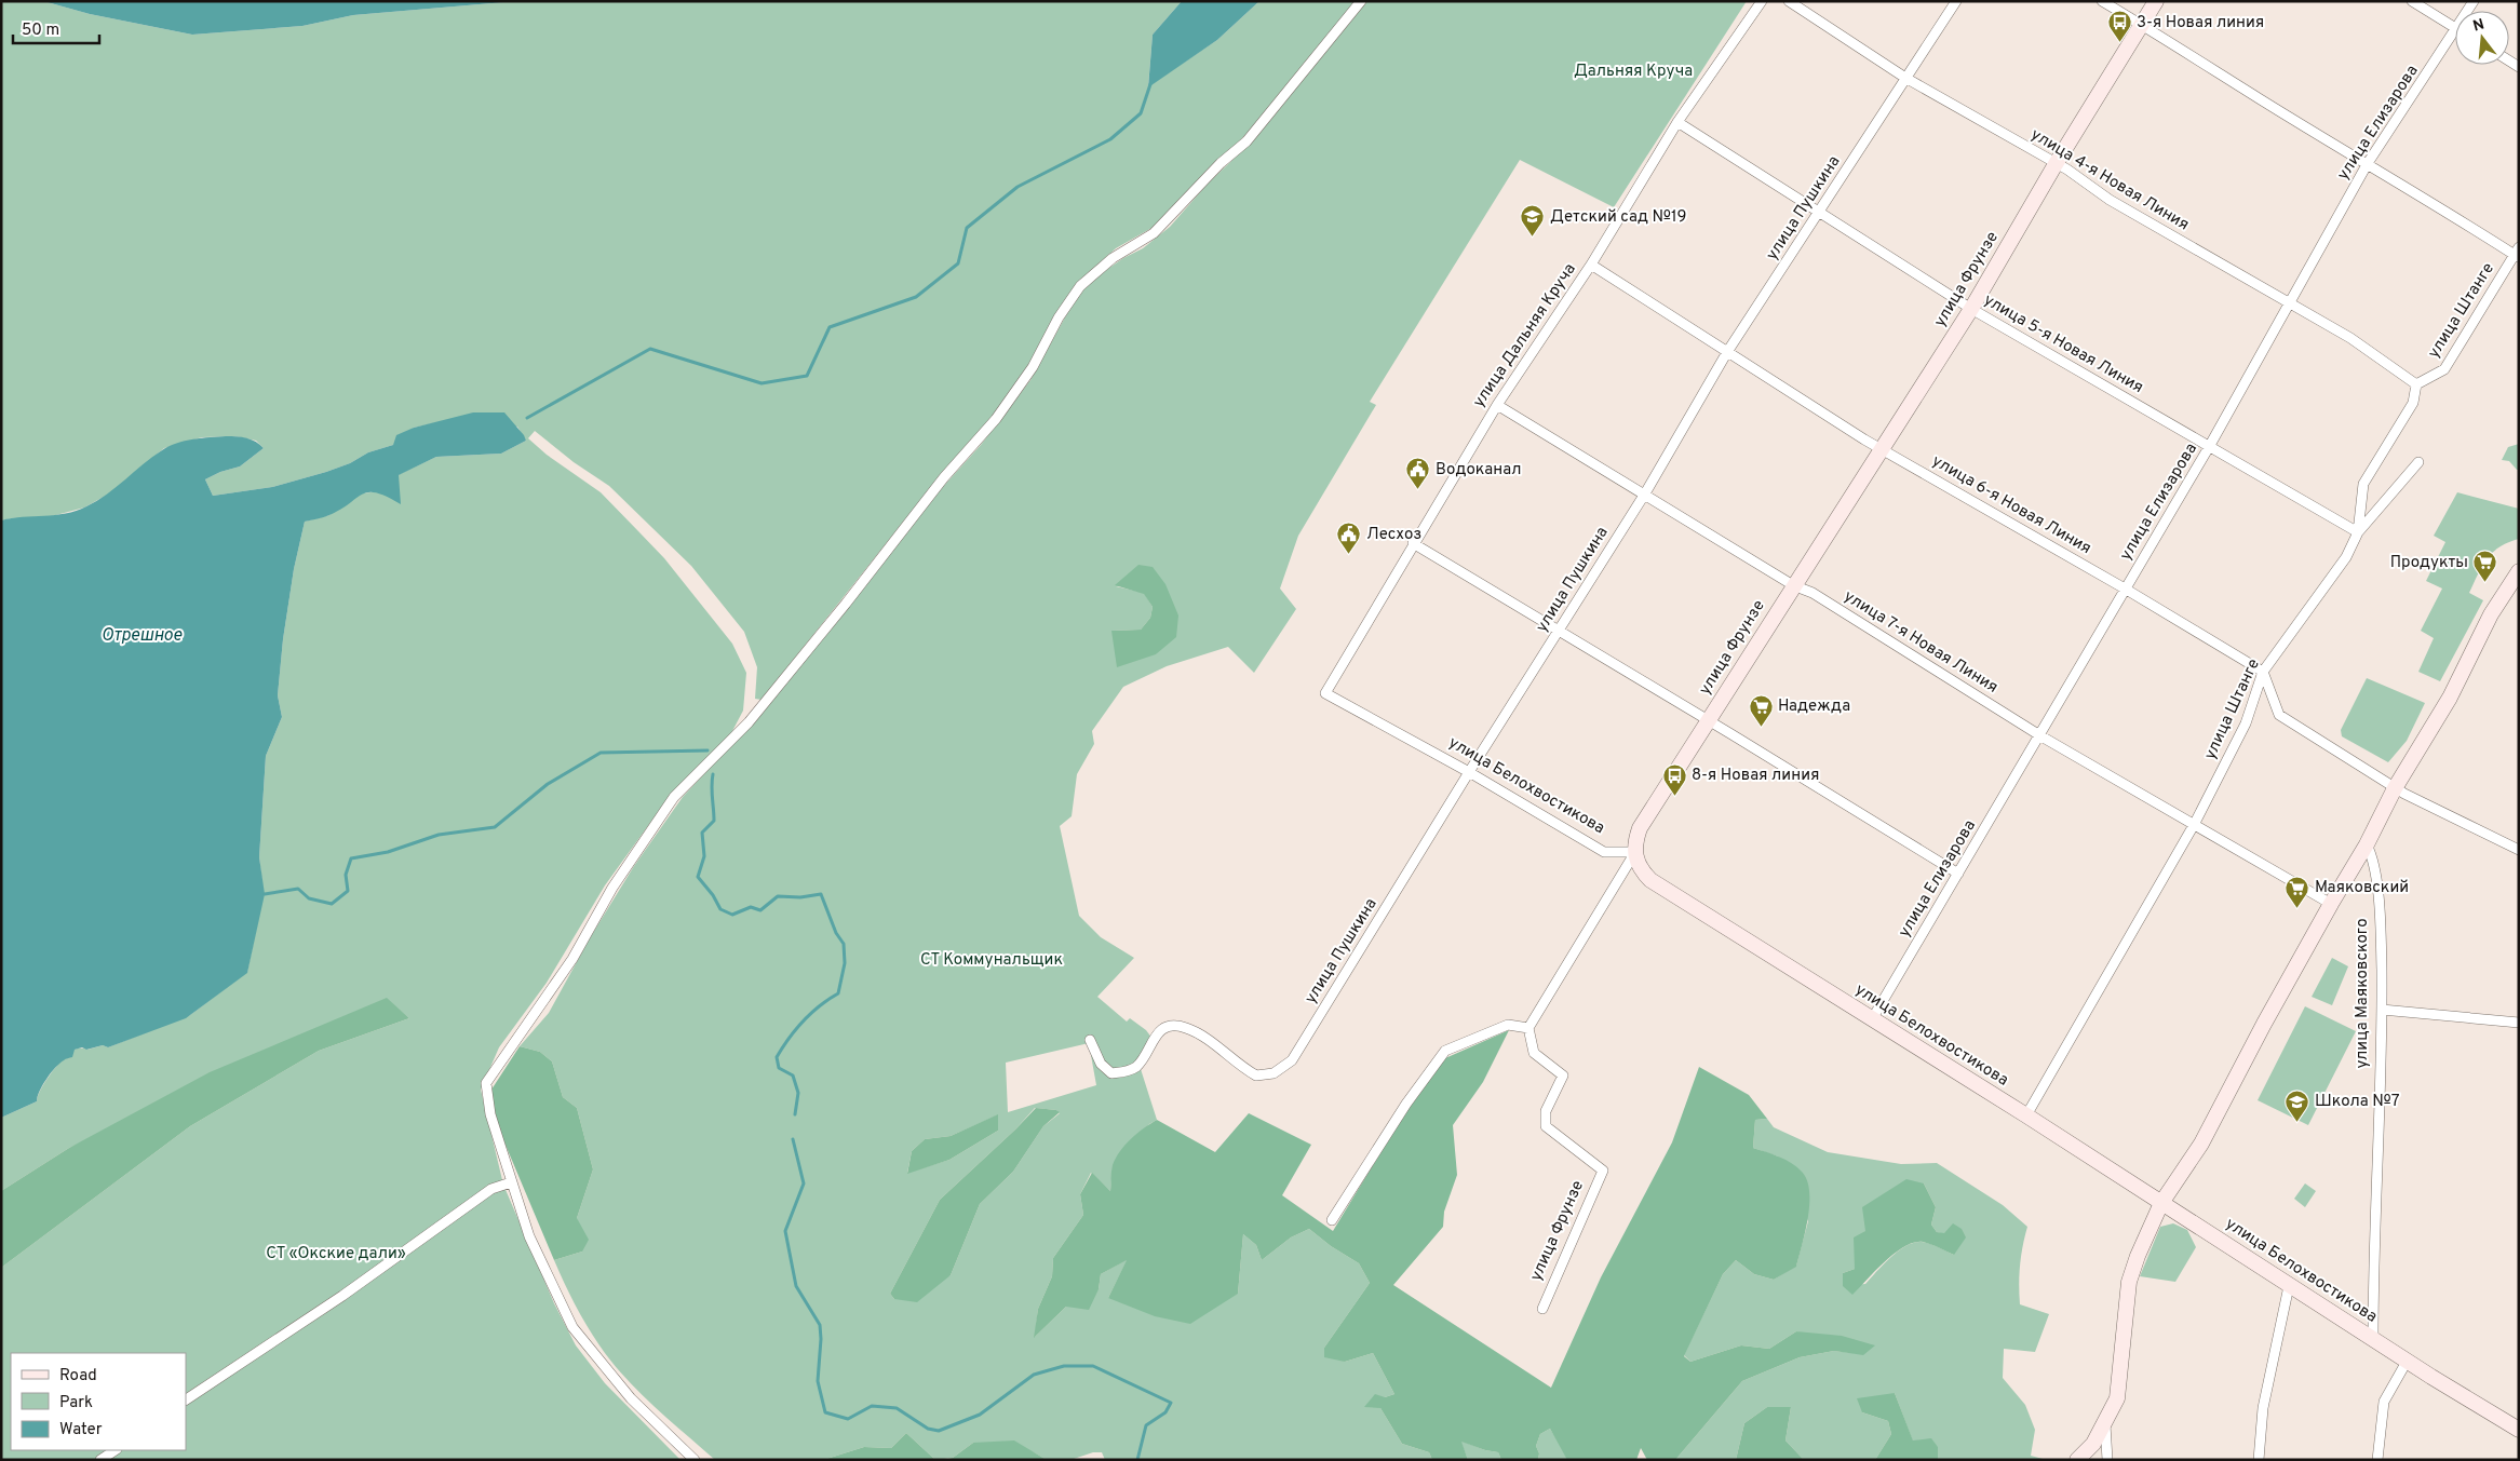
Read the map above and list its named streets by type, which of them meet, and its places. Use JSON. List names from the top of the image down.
{
  "streets": {
    "main road": ["улица Фрунзе", "улица Белохвостикова"],
    "street": [
      "улица Елизарова",
      "улица 4-я Новая Линия",
      "улица Пушкина",
      "улица Штанге",
      "улица Дальняя Круча",
      "улица 5-я Новая Линия",
      "улица 6-я Новая Линия",
      "улица 7-я Новая Линия",
      "улица Маяковского"
    ]
  },
  "crossings": [
    ["улица Елизарова", "улица 4-я Новая Линия"],
    ["улица Елизарова", "улица 5-я Новая Линия"],
    ["улица Елизарова", "улица 6-я Новая Линия"],
    ["улица Елизарова", "улица 7-я Новая Линия"],
    ["улица Елизарова", "улица Белохвостикова"],
    ["улица 4-я Новая Линия", "улица Пушкина"],
    ["улица 4-я Новая Линия", "улица Фрунзе"],
    ["улица 4-я Новая Линия", "улица Штанге"],
    ["улица Пушкина", "улица 5-я Новая Линия"],
    ["улица Пушкина", "улица 6-я Новая Линия"],
    ["улица Пушкина", "улица 7-я Новая Линия"],
    ["улица Пушкина", "улица Белохвостикова"],
    ["улица Фрунзе", "улица 5-я Новая Линия"],
    ["улица Фрунзе", "улица 6-я Новая Линия"],
    ["улица Фрунзе", "улица 7-я Новая Линия"],
    ["улица Фрунзе", "улица Белохвостикова"],
    ["улица Штанге", "улица 5-я Новая Линия"],
    ["улица Штанге", "улица 6-я Новая Линия"],
    ["улица Штанге", "улица 7-я Новая Линия"],
    ["улица Штанге", "улица Белохвостикова"],
    ["улица Дальняя Круча", "улица 5-я Новая Линия"],
    ["улица Дальняя Круча", "улица 6-я Новая Линия"],
    ["улица Дальняя Круча", "улица 7-я Новая Линия"],
    ["улица Дальняя Круча", "улица Белохвостикова"],
    ["улица Белохвостикова", "улица Маяковского"]
  ],
  "water": ["Отрешное"],
  "parks": ["Дальняя Круча", "СТ Коммунальщик", "СТ «Окские дали»"],
  "places": {
    "bus stop": ["3-я Новая линия", "8-я Новая линия"],
    "school or university": ["Детский сад №19", "Школа №7"],
    "public building": ["Водоканал", "Лесхоз"],
    "supermarket": ["Продукты", "Надежда", "Маяковский"]
  },
  "legend": ["Road", "Park", "Water"],
  "scale_bar": "50 m",
  "north": "top"
}
